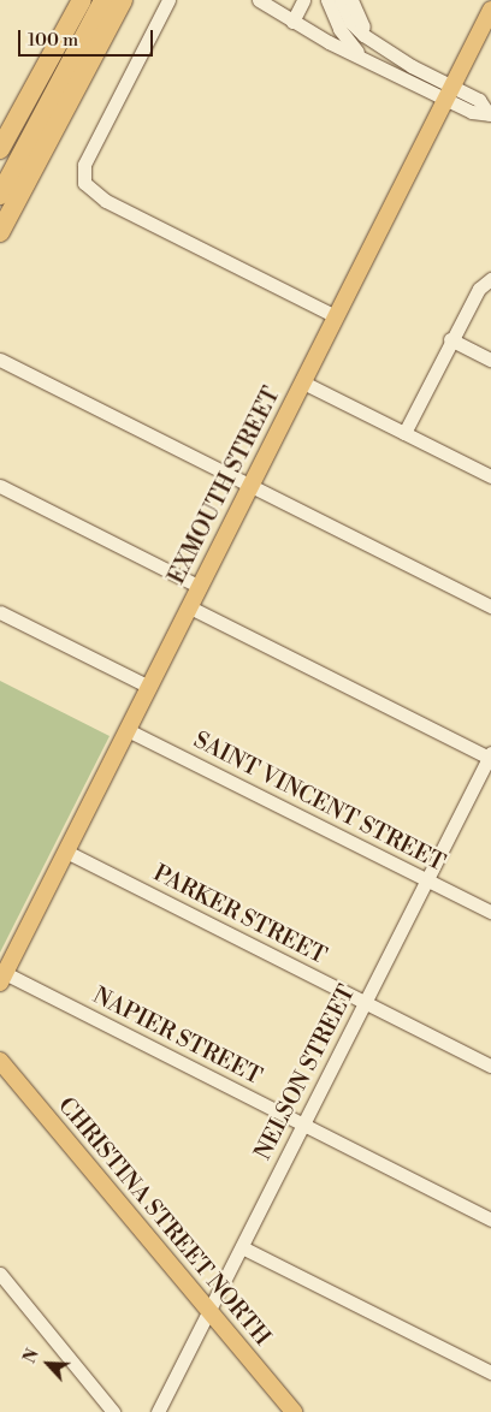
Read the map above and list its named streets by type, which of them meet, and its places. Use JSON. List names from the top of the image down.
{
  "streets": {
    "main road": ["EXMOUTH STREET", "CHRISTINA STREET NORTH"],
    "street": [
      "SAINT VINCENT STREET",
      "PARKER STREET",
      "NAPIER STREET",
      "NELSON STREET"
    ]
  },
  "crossings": [
    ["EXMOUTH STREET", "SAINT VINCENT STREET"],
    ["EXMOUTH STREET", "PARKER STREET"],
    ["EXMOUTH STREET", "NAPIER STREET"],
    ["SAINT VINCENT STREET", "NELSON STREET"],
    ["PARKER STREET", "NELSON STREET"],
    ["NAPIER STREET", "NELSON STREET"],
    ["NELSON STREET", "CHRISTINA STREET NORTH"]
  ],
  "scale_bar": "100 m",
  "north": "top left"
}
